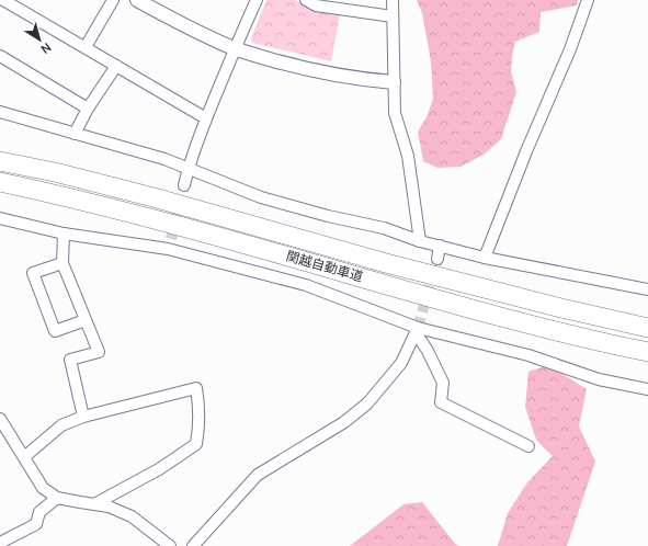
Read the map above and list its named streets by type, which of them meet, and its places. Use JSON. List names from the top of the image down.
{
  "streets": {
    "highway": ["関越自動車道"]
  },
  "north": "bottom right"
}
